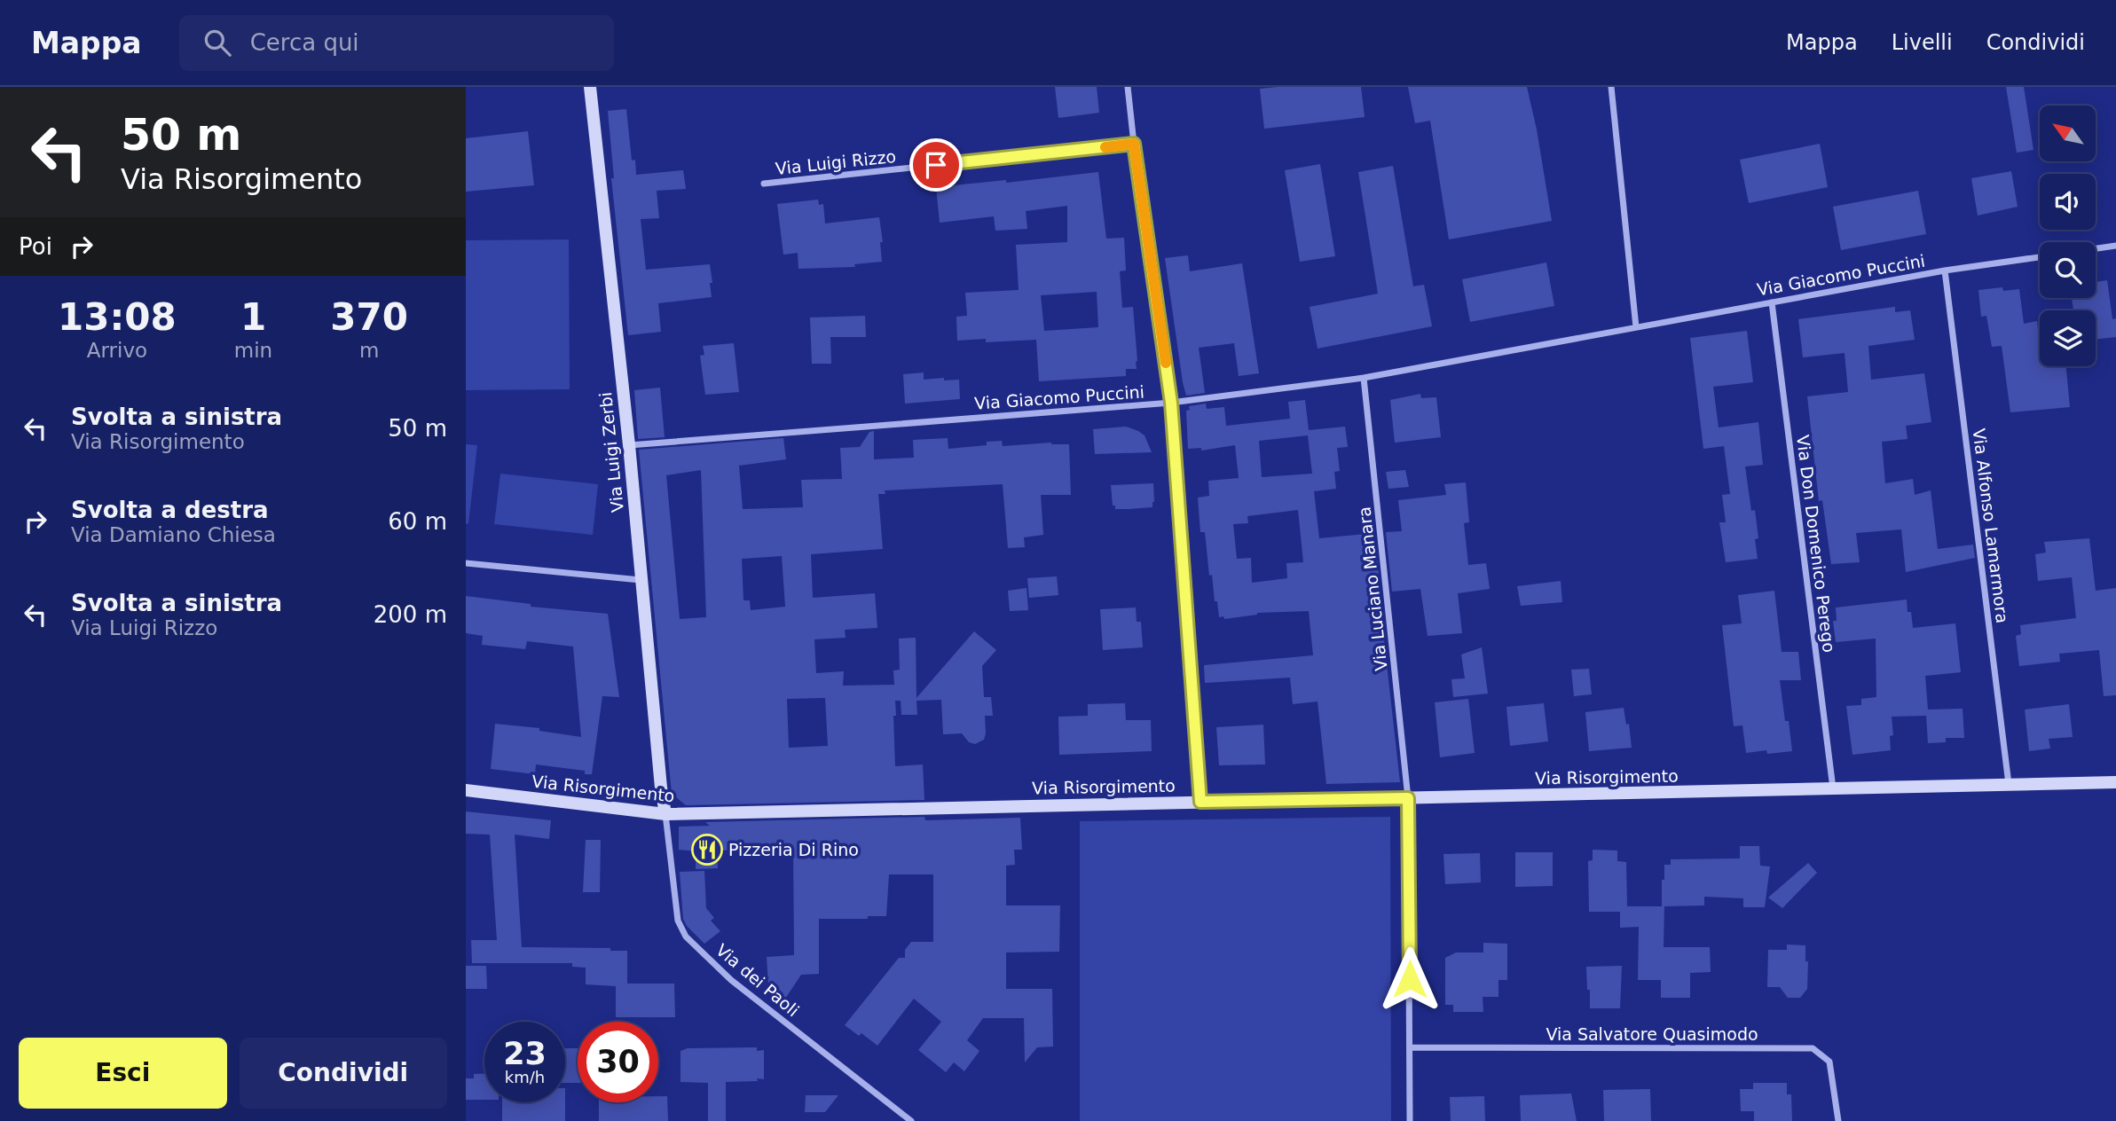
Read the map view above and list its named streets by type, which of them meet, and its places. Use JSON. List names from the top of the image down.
{
  "streets": {
    "street": [
      "Via Luigi Rizzo",
      "Via Giacomo Puccini",
      "Via Luigi Zerbi",
      "Via Alfonso Lamarmora",
      "Via Don Domenico Perego",
      "Via Luciano Manara",
      "Via Risorgimento",
      "Via dei Paoli",
      "Via Salvatore Quasimodo"
    ]
  },
  "crossings": [
    ["Via Giacomo Puccini", "Via Luigi Zerbi"],
    ["Via Giacomo Puccini", "Via Alfonso Lamarmora"],
    ["Via Giacomo Puccini", "Via Don Domenico Perego"],
    ["Via Giacomo Puccini", "Via Luciano Manara"],
    ["Via Luigi Zerbi", "Via Risorgimento"],
    ["Via Luigi Zerbi", "Via dei Paoli"],
    ["Via Alfonso Lamarmora", "Via Risorgimento"],
    ["Via Don Domenico Perego", "Via Risorgimento"],
    ["Via Luciano Manara", "Via Risorgimento"],
    ["Via Luciano Manara", "Via Salvatore Quasimodo"],
    ["Via Risorgimento", "Via dei Paoli"]
  ],
  "places": {
    "restaurant": ["Pizzeria Di Rino"]
  },
  "north": "top left",
  "page": {
    "header": "Mappa",
    "search": "Cerca qui",
    "nav": ["Mappa", "Livelli", "Condividi"],
    "turn": ["50 m", "Via Risorgimento"],
    "then": "Poi",
    "eta": [
      "13:08",
      "Arrivo",
      "1",
      "min",
      "370",
      "m"
    ],
    "list": [
      {
        "name": "Svolta a sinistra",
        "note": "Via Risorgimento",
        "value": "50 m"
      },
      {
        "name": "Svolta a destra",
        "note": "Via Damiano Chiesa",
        "value": "60 m"
      },
      {
        "name": "Svolta a sinistra",
        "note": "Via Luigi Rizzo",
        "value": "200 m"
      }
    ],
    "speed": "23 km/h",
    "limit": "30",
    "buttons": ["Esci", "Condividi"]
  }
}
